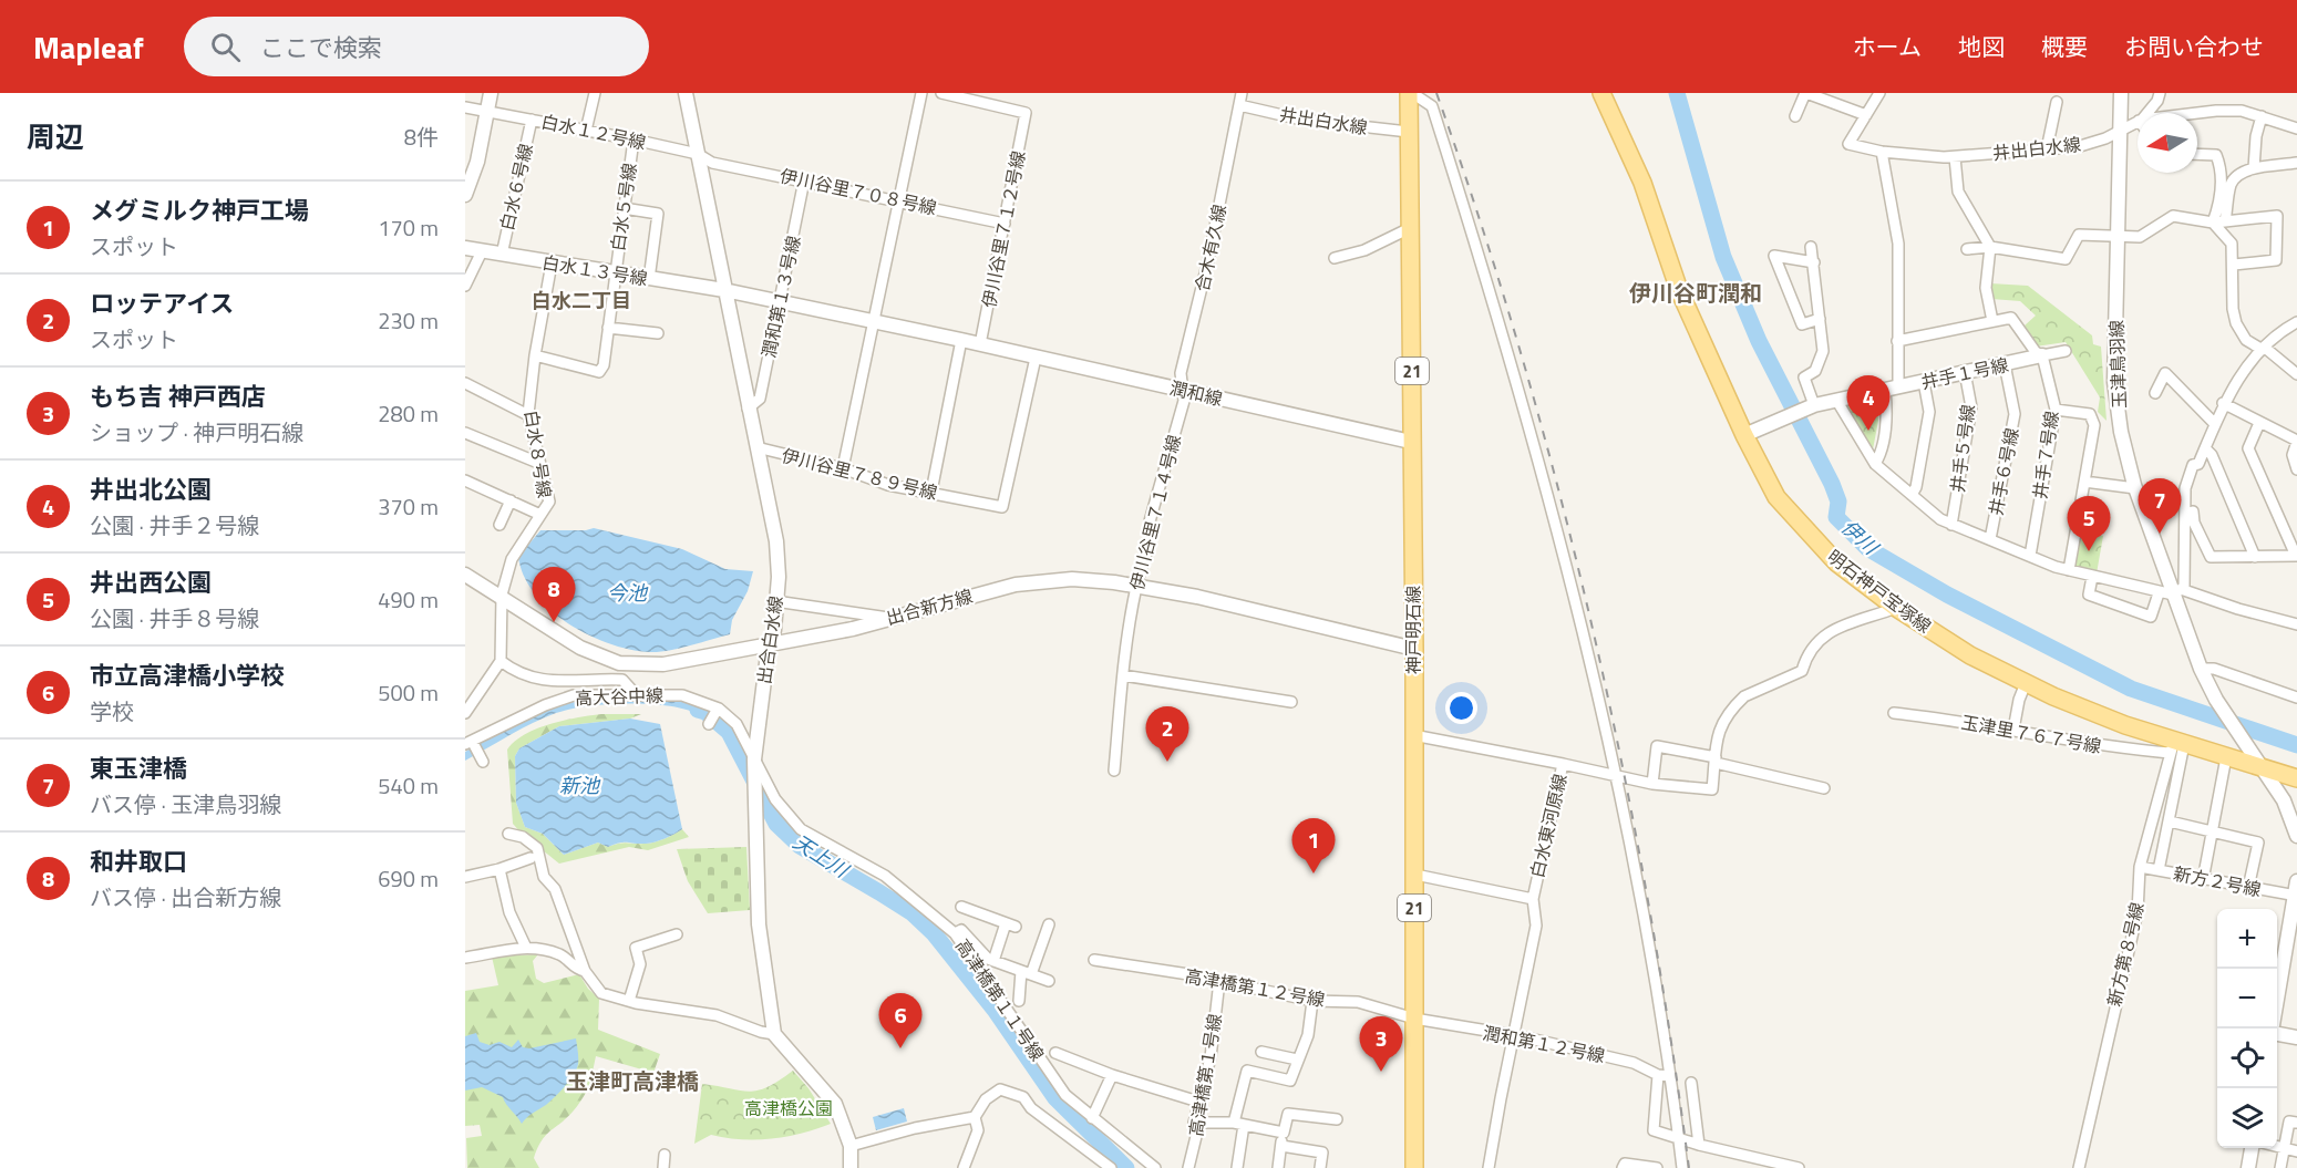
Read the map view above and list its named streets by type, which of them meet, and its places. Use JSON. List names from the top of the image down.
{
  "streets": {
    "main road": ["21", "明石神戸宝塚線", "神戸明石線"],
    "street": [
      "井出白水線",
      "白水１２号線",
      "白水６号線",
      "伊川谷里７０８号線",
      "白水５号線",
      "伊川谷里７１２号線",
      "合木有久線",
      "白水１３号線",
      "潤和第１３号線",
      "玉津鳥羽線",
      "井手１号線",
      "潤和線",
      "井手５号線",
      "白水８号線",
      "井手７号線",
      "井手６号線",
      "伊川谷里７８９号線",
      "伊川谷里７１４号線",
      "出合新方線",
      "出合白水線",
      "高大谷中線",
      "玉津里７６７号線",
      "白水東河原線",
      "新方２号線",
      "新方第８号線",
      "高津橋第１２号線",
      "高津橋第１１号線",
      "潤和第１２号線",
      "高津橋第１号線"
    ]
  },
  "crossings": [
    ["井出白水線", "合木有久線"],
    ["井出白水線", "玉津鳥羽線"],
    ["井出白水線", "神戸明石線"],
    ["白水１２号線", "白水６号線"],
    ["白水１２号線", "伊川谷里７０８号線"],
    ["白水１２号線", "白水５号線"],
    ["白水１２号線", "出合白水線"],
    ["白水６号線", "白水１３号線"],
    ["伊川谷里７０８号線", "伊川谷里７１２号線"],
    ["伊川谷里７０８号線", "潤和第１３号線"],
    ["白水５号線", "白水１３号線"],
    ["白水５号線", "白水８号線"],
    ["伊川谷里７１２号線", "潤和線"],
    ["合木有久線", "潤和線"],
    ["合木有久線", "伊川谷里７１４号線"],
    ["白水１３号線", "潤和第１３号線"],
    ["白水１３号線", "潤和線"],
    ["白水１３号線", "白水８号線"],
    ["白水１３号線", "出合白水線"],
    ["潤和第１３号線", "出合白水線"],
    ["玉津鳥羽線", "明石神戸宝塚線"],
    ["井手１号線", "井手５号線"],
    ["井手１号線", "井手７号線"],
    ["井手１号線", "井手６号線"],
    ["井手１号線", "明石神戸宝塚線"],
    ["潤和線", "伊川谷里７８９号線"],
    ["潤和線", "伊川谷里７１４号線"],
    ["潤和線", "神戸明石線"],
    ["白水８号線", "出合新方線"],
    ["伊川谷里７８９号線", "出合白水線"],
    ["伊川谷里７１４号線", "出合新方線"],
    ["明石神戸宝塚線", "玉津里７６７号線"],
    ["明石神戸宝塚線", "新方第８号線"],
    ["出合新方線", "神戸明石線"],
    ["出合新方線", "出合白水線"],
    ["神戸明石線", "白水東河原線"],
    ["神戸明石線", "高津橋第１２号線"],
    ["神戸明石線", "潤和第１２号線"],
    ["出合白水線", "高大谷中線"],
    ["出合白水線", "高津橋第１１号線"],
    ["高大谷中線", "高津橋第１１号線"],
    ["玉津里７６７号線", "新方第８号線"],
    ["白水東河原線", "潤和第１２号線"],
    ["新方２号線", "新方第８号線"],
    ["高津橋第１２号線", "潤和第１２号線"],
    ["高津橋第１２号線", "高津橋第１号線"]
  ],
  "districts": ["伊川谷町潤和", "白水二丁目", "玉津町高津橋"],
  "water": [
    "伊川",
    "今池",
    "新池",
    "天上川"
  ],
  "parks": ["高津橋公園"],
  "north": "left",
  "page": {
    "header": "Mapleaf",
    "search": "ここで検索",
    "nav": [
      "ホーム",
      "地図",
      "概要",
      "お問い合わせ"
    ],
    "heading": ["周辺", "8件"],
    "list": [
      {
        "mark": "1",
        "name": "メグミルク神戸工場",
        "note": "スポット",
        "value": "170 m"
      },
      {
        "mark": "2",
        "name": "ロッテアイス",
        "note": "スポット",
        "value": "230 m"
      },
      {
        "mark": "3",
        "name": "もち吉 神戸西店",
        "note": "ショップ · 神戸明石線",
        "value": "280 m"
      },
      {
        "mark": "4",
        "name": "井出北公園",
        "note": "公園 · 井手２号線",
        "value": "370 m"
      },
      {
        "mark": "5",
        "name": "井出西公園",
        "note": "公園 · 井手８号線",
        "value": "490 m"
      },
      {
        "mark": "6",
        "name": "市立高津橋小学校",
        "note": "学校",
        "value": "500 m"
      },
      {
        "mark": "7",
        "name": "東玉津橋",
        "note": "バス停 · 玉津鳥羽線",
        "value": "540 m"
      },
      {
        "mark": "8",
        "name": "和井取口",
        "note": "バス停 · 出合新方線",
        "value": "690 m"
      }
    ],
    "pins": [
      "4",
      "7",
      "5",
      "8",
      "2",
      "1",
      "6",
      "3"
    ],
    "map_buttons": ["+", "−"]
  }
}
